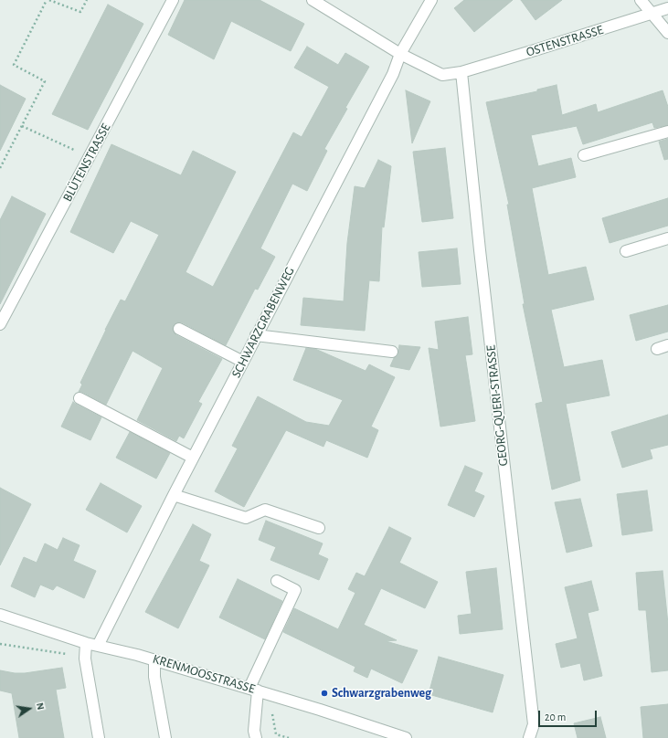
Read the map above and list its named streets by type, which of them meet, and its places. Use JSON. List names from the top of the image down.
{
  "streets": {
    "street": [
      "OSTENSTRASSE",
      "BLÜTENSTRASSE",
      "SCHWARZGRABENWEG",
      "GEORG-QUERI-STRASSE",
      "KRENMOOSSTRASSE"
    ]
  },
  "crossings": [
    ["OSTENSTRASSE", "SCHWARZGRABENWEG"],
    ["OSTENSTRASSE", "GEORG-QUERI-STRASSE"],
    ["SCHWARZGRABENWEG", "KRENMOOSSTRASSE"]
  ],
  "places": ["Schwarzgrabenweg"],
  "scale_bar": "20 m",
  "north": "right"
}
